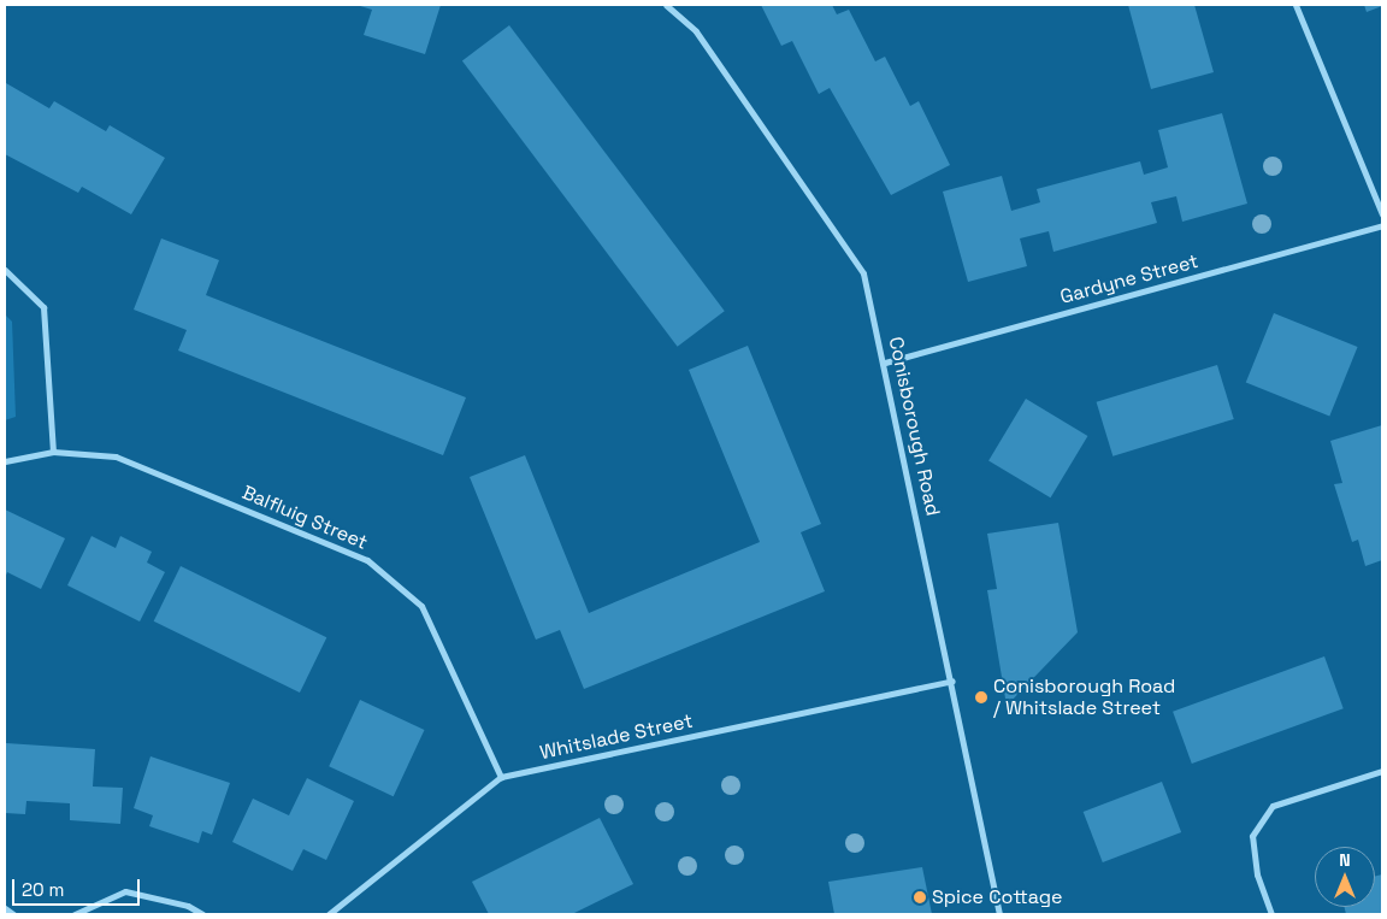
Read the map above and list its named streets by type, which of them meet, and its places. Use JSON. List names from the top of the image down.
{
  "streets": {
    "street": [
      "Gardyne Street",
      "Conisborough Road",
      "Balfluig Street",
      "Whitslade Street"
    ]
  },
  "crossings": [
    ["Gardyne Street", "Conisborough Road"],
    ["Conisborough Road", "Whitslade Street"],
    ["Balfluig Street", "Whitslade Street"]
  ],
  "places": ["Conisborough Road / Whitslade Street", "Spice Cottage"],
  "scale_bar": "20 m",
  "north": "top"
}
